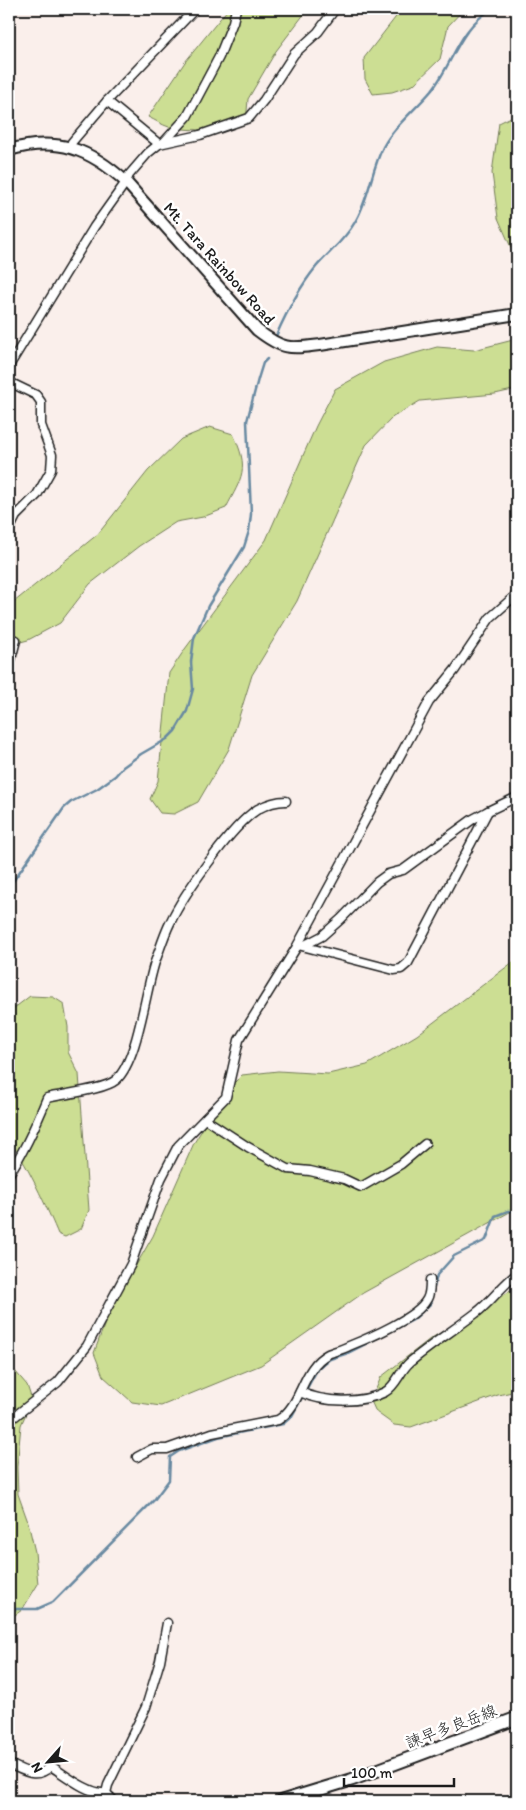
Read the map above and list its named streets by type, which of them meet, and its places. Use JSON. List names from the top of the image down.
{
  "streets": {
    "main road": ["諫早多良岳線"],
    "street": ["Mt. Tara Rainbow Road"]
  },
  "scale_bar": "100 m",
  "north": "bottom left"
}
